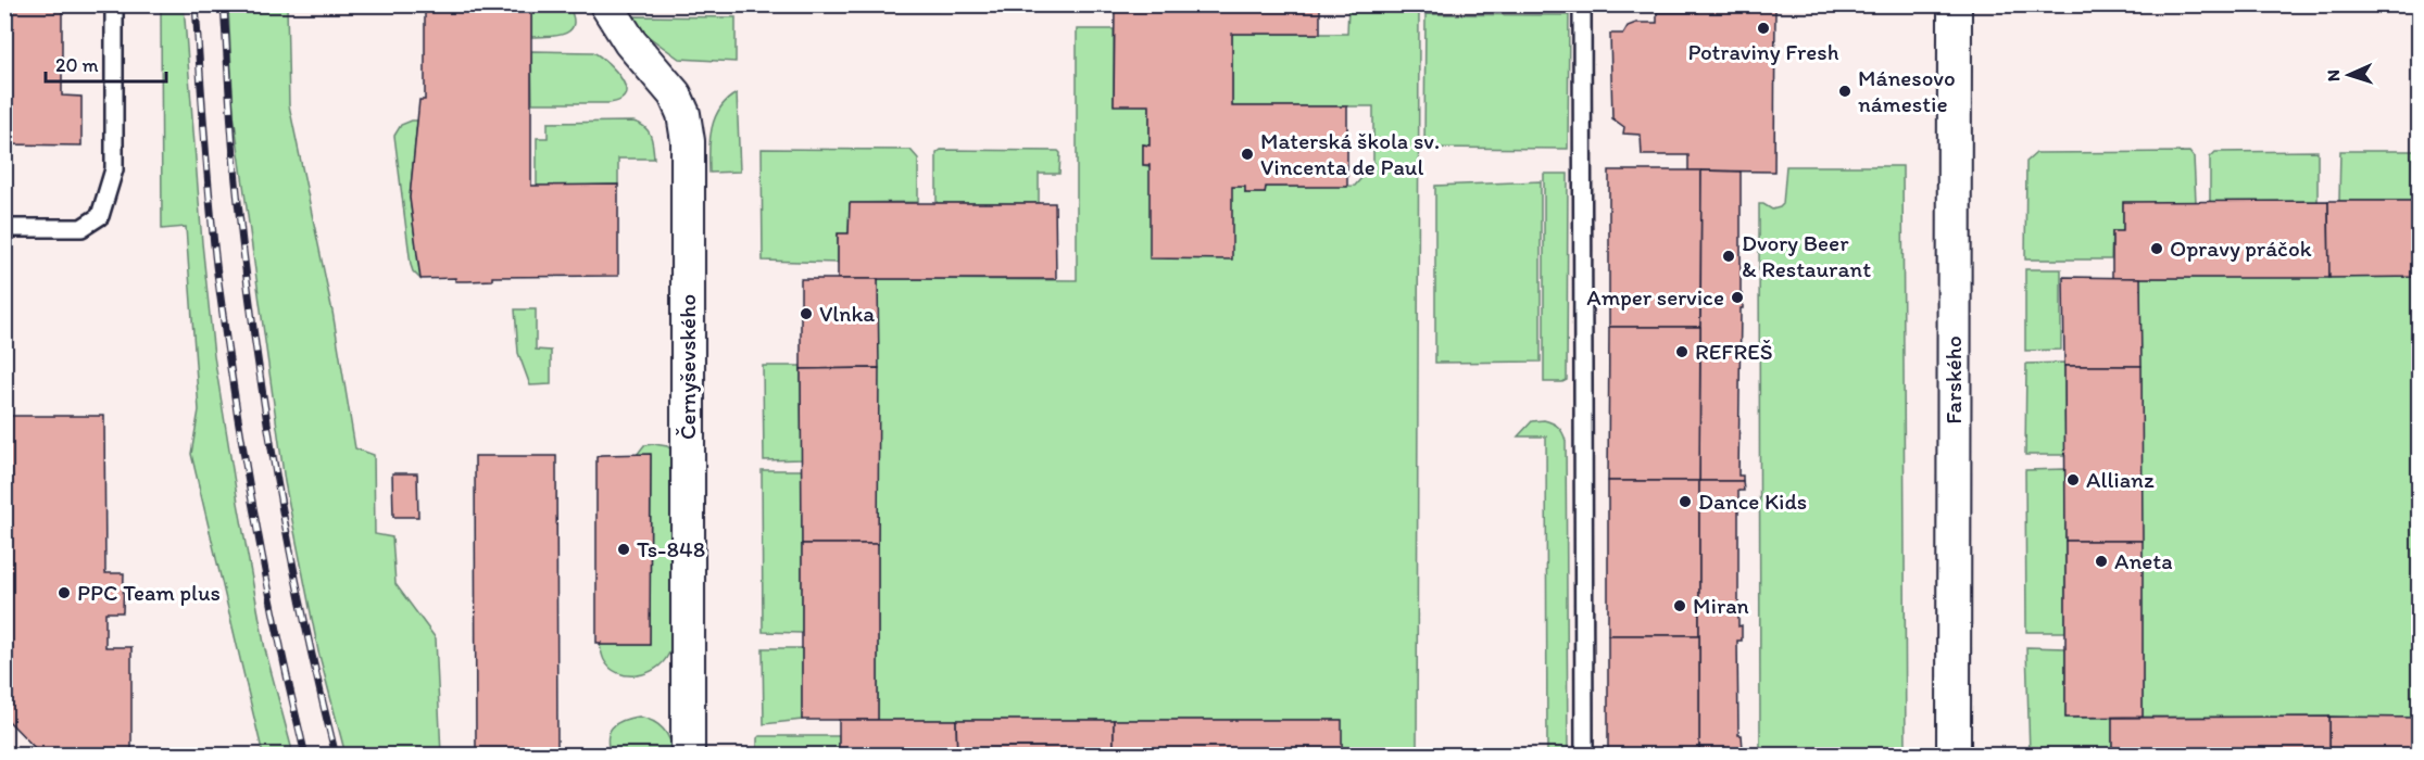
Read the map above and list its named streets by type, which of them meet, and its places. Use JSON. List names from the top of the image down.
{
  "streets": {
    "street": ["Černyševského", "Farského"]
  },
  "places": [
    "Potraviny Fresh",
    "Mánesovo námestie",
    "Materská škola sv. Vincenta de Paul",
    "Opravy práčok",
    "Dvory Beer & Restaurant",
    "Amper service",
    "Vlnka",
    "REFREŠ",
    "Allianz",
    "Dance Kids",
    "Ts-848",
    "Aneta",
    "PPC Team plus",
    "Miran"
  ],
  "scale_bar": "20 m",
  "north": "left"
}
